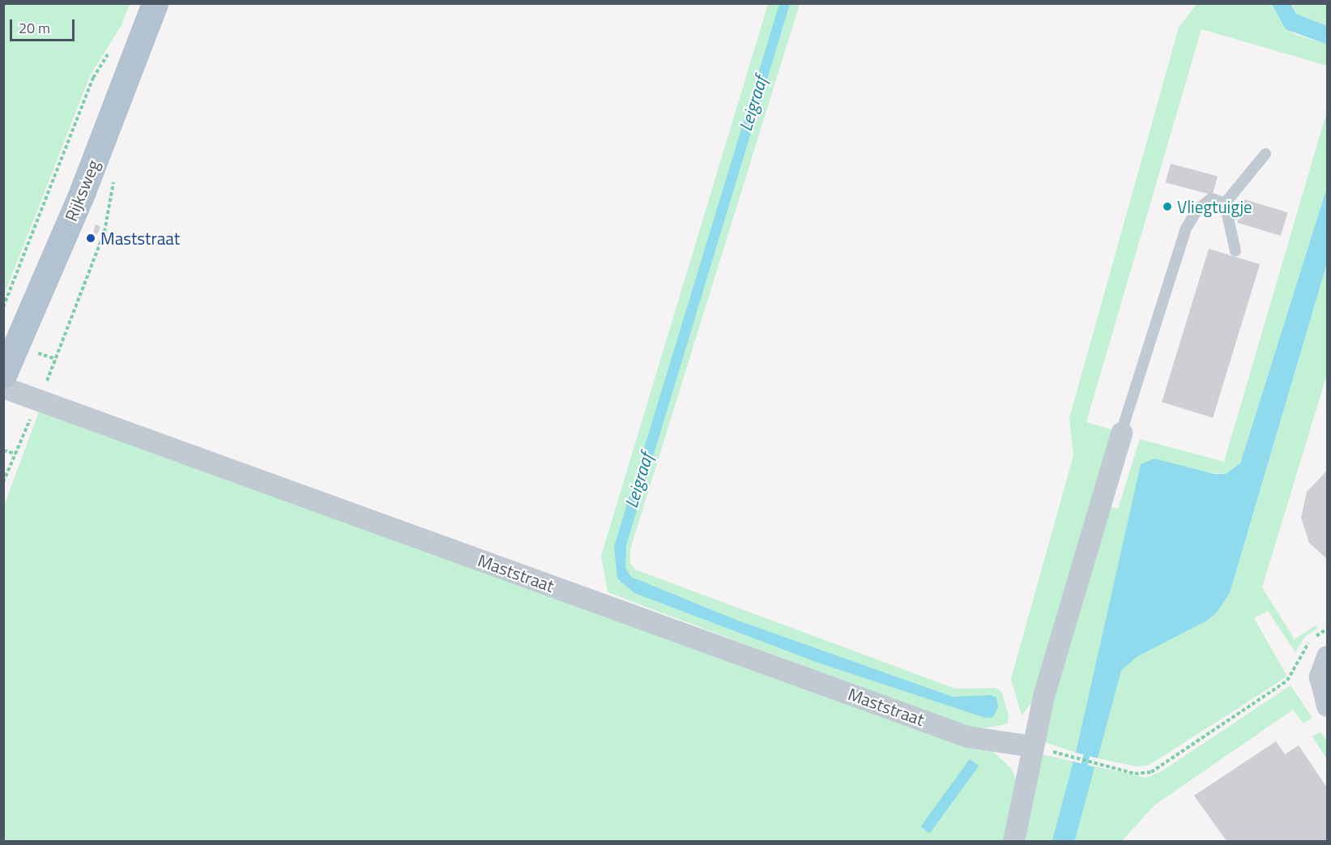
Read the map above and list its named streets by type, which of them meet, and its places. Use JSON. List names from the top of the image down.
{
  "streets": {
    "main road": ["Rijksweg"],
    "street": ["Maststraat"]
  },
  "water": ["Leigraaf"],
  "places": ["Vliegtuigje", "Maststraat"],
  "scale_bar": "20 m"
}
